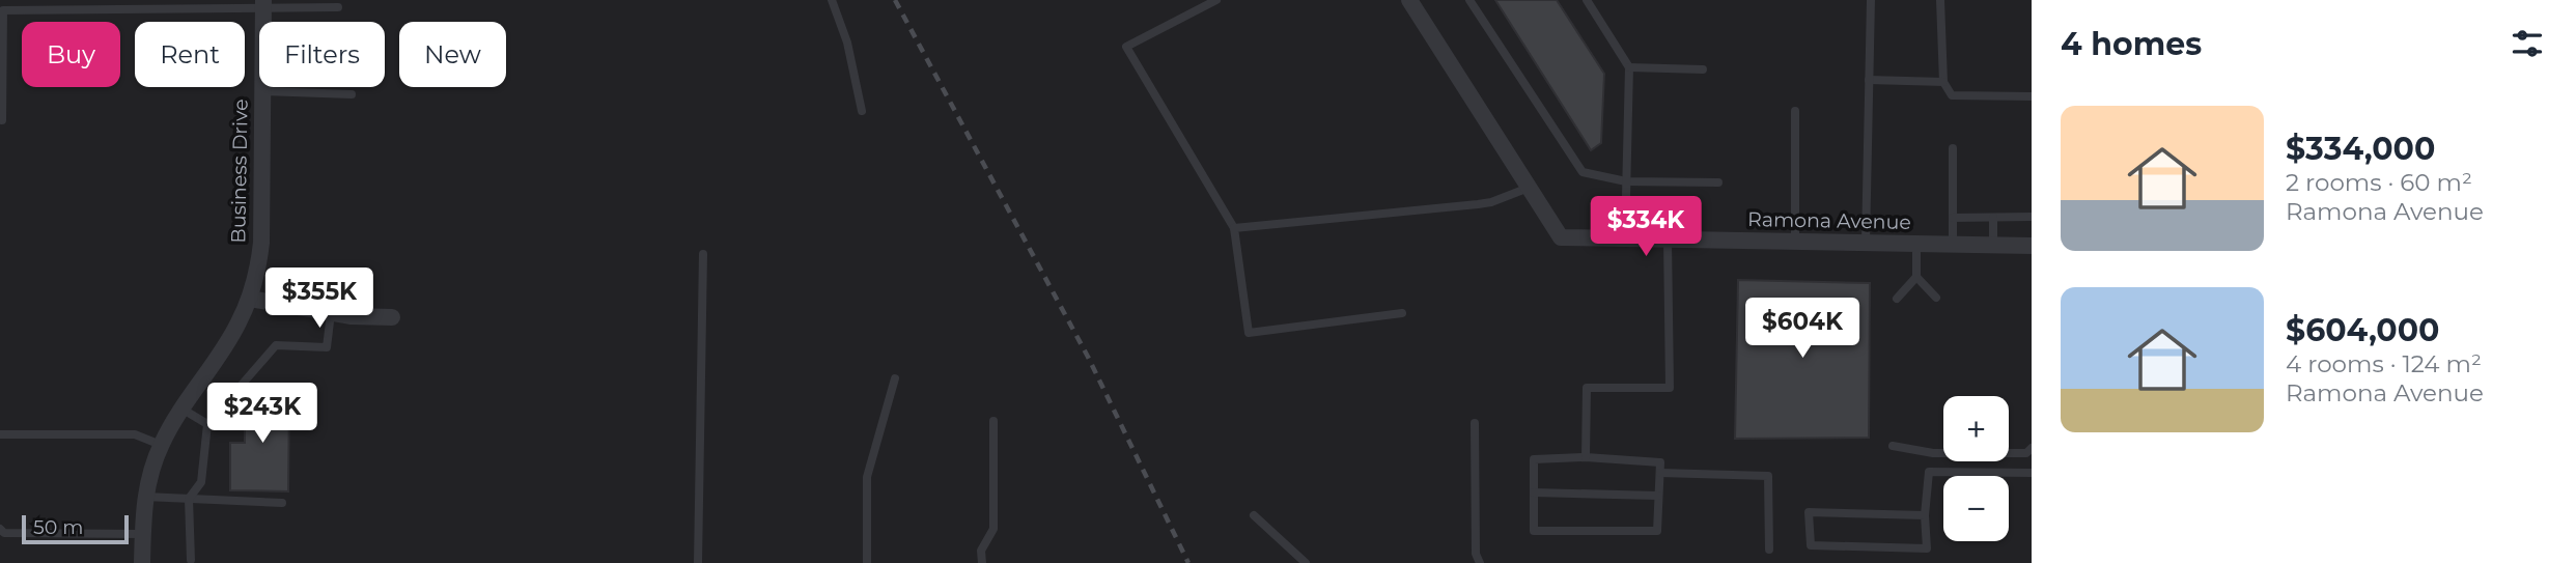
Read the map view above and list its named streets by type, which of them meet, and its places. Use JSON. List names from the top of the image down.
{
  "streets": {
    "street": ["Business Drive", "Ramona Avenue"]
  },
  "scale_bar": "50 m",
  "page": {
    "heading": "4 homes",
    "chip": [
      "Buy",
      "Rent",
      "Filters",
      "New"
    ],
    "list": [
      {
        "name": "$334,000",
        "note": "2 rooms · 60 m² · Ramona Avenue"
      },
      {
        "name": "$604,000",
        "note": "4 rooms · 124 m² · Ramona Avenue"
      }
    ],
    "price": [
      "$334K",
      "$355K",
      "$604K",
      "$243K"
    ],
    "map_buttons": ["+", "−"],
    "scale": "50 m"
  }
}
